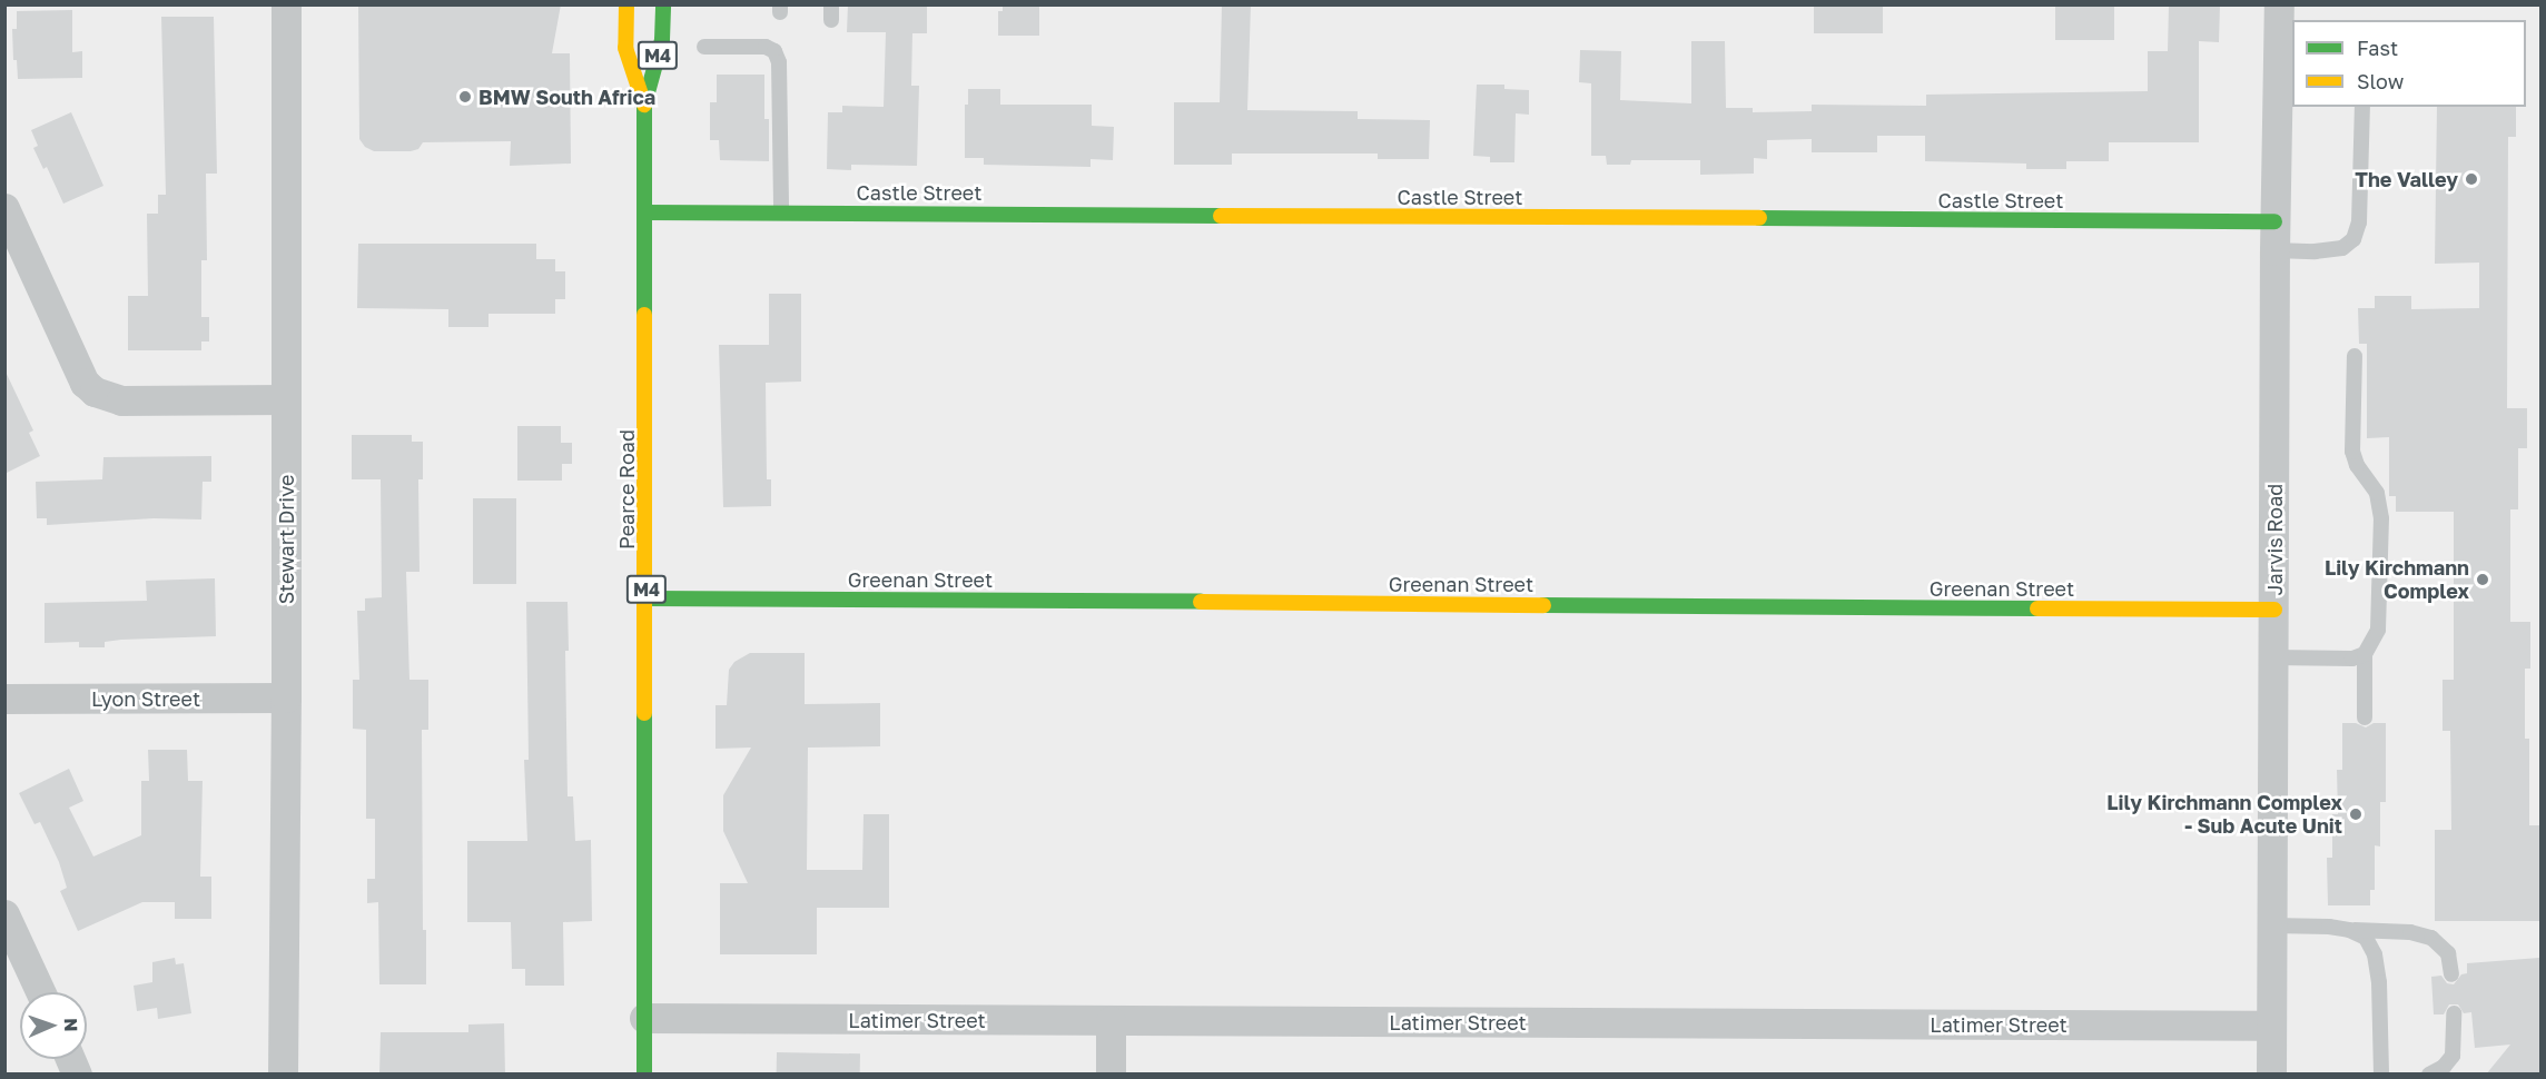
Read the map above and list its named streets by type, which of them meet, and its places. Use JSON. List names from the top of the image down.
{
  "streets": {
    "street": [
      "M4",
      "Castle Street",
      "Pearce Road",
      "Stewart Drive",
      "Jarvis Road",
      "Greenan Street",
      "Lyon Street",
      "Latimer Street"
    ]
  },
  "crossings": [
    ["Castle Street", "Pearce Road"],
    ["Castle Street", "Jarvis Road"],
    ["Pearce Road", "Greenan Street"],
    ["Pearce Road", "Latimer Street"],
    ["Stewart Drive", "Lyon Street"],
    ["Jarvis Road", "Greenan Street"],
    ["Jarvis Road", "Latimer Street"]
  ],
  "places": [
    "BMW South Africa",
    "The Valley",
    "Lily Kirchmann Complex",
    "Lily Kirchmann Complex - Sub Acute Unit"
  ],
  "legend": ["Fast", "Slow"],
  "north": "right"
}
